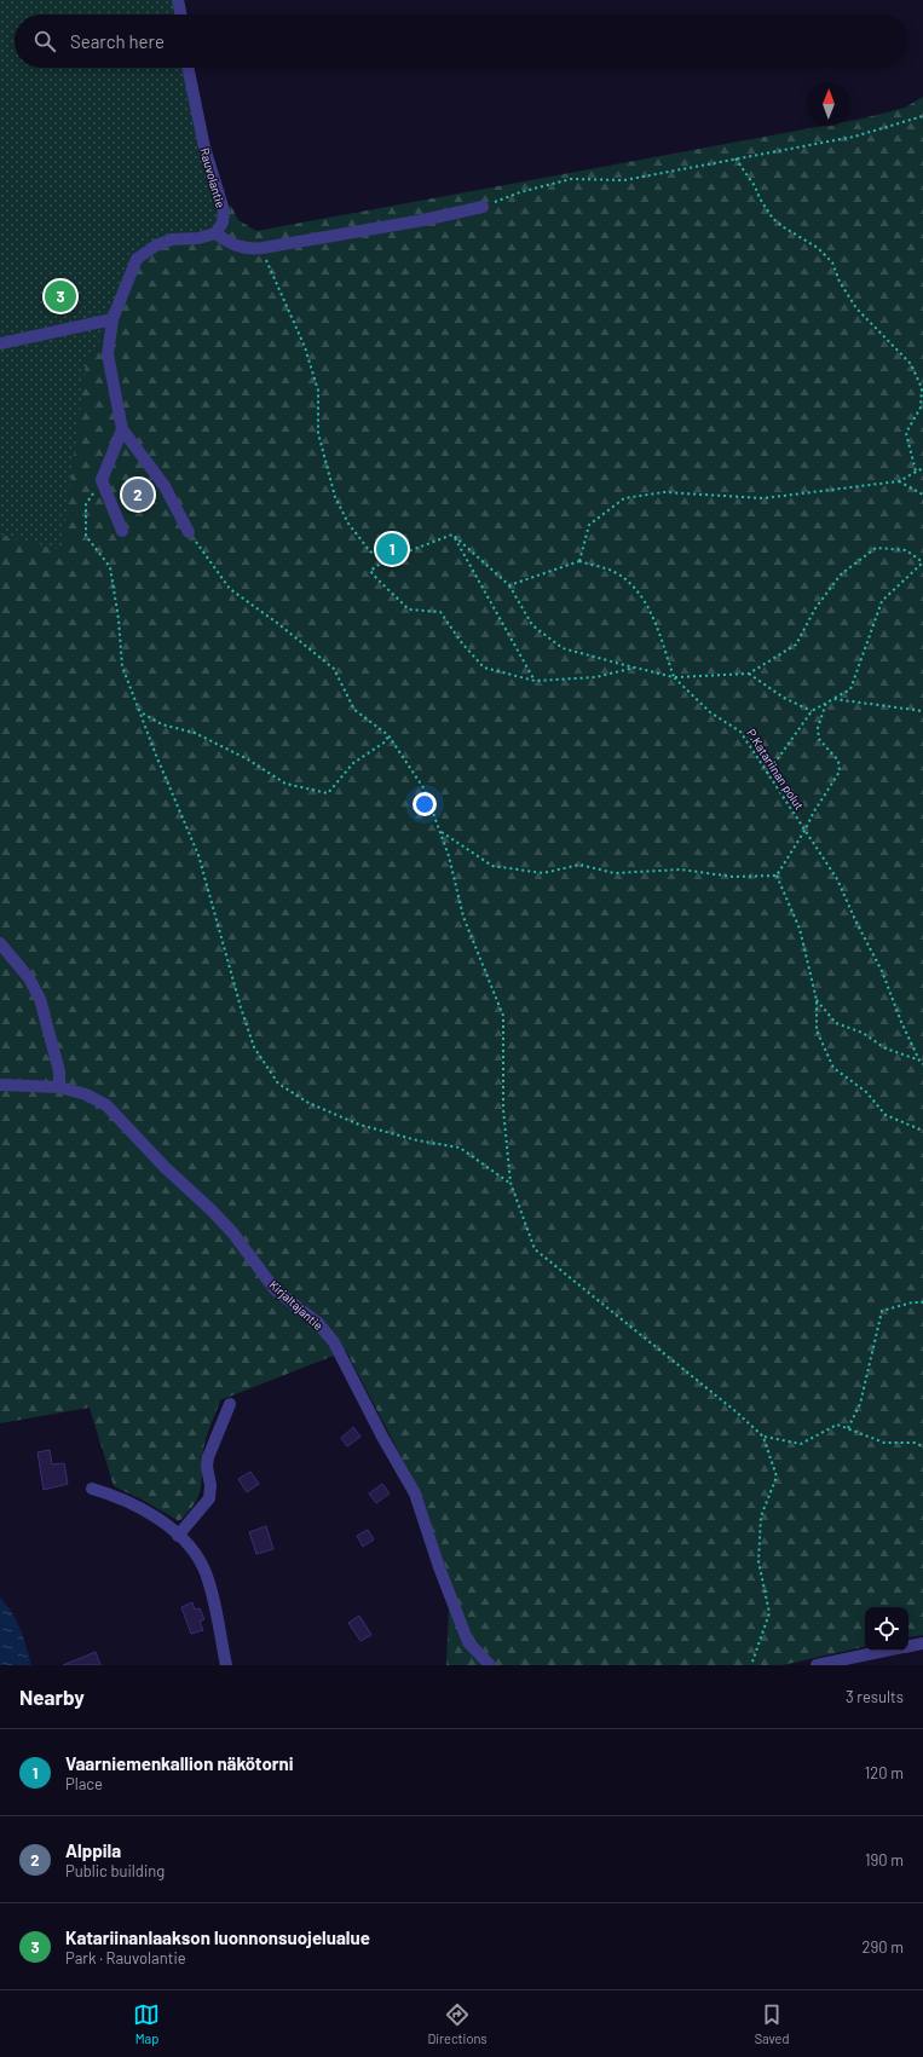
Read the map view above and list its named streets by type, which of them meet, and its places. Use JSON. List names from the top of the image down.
{
  "streets": {
    "street": ["Rauvolantie", "Kirjaltajantie"],
    "path": ["P.Katariinan polut"]
  },
  "north": "top",
  "page": {
    "search": "Search here",
    "pins": ["3", "2", "1"],
    "heading": ["Nearby", "3 results"],
    "list": [
      {
        "mark": "1",
        "name": "Vaarniemenkallion näkötorni",
        "note": "Place",
        "value": "120 m"
      },
      {
        "mark": "2",
        "name": "Alppila",
        "note": "Public building",
        "value": "190 m"
      },
      {
        "mark": "3",
        "name": "Katariinanlaakson luonnonsuojelualue",
        "note": "Park · Rauvolantie",
        "value": "290 m"
      }
    ],
    "nav": ["Map", "Directions", "Saved"]
  }
}
